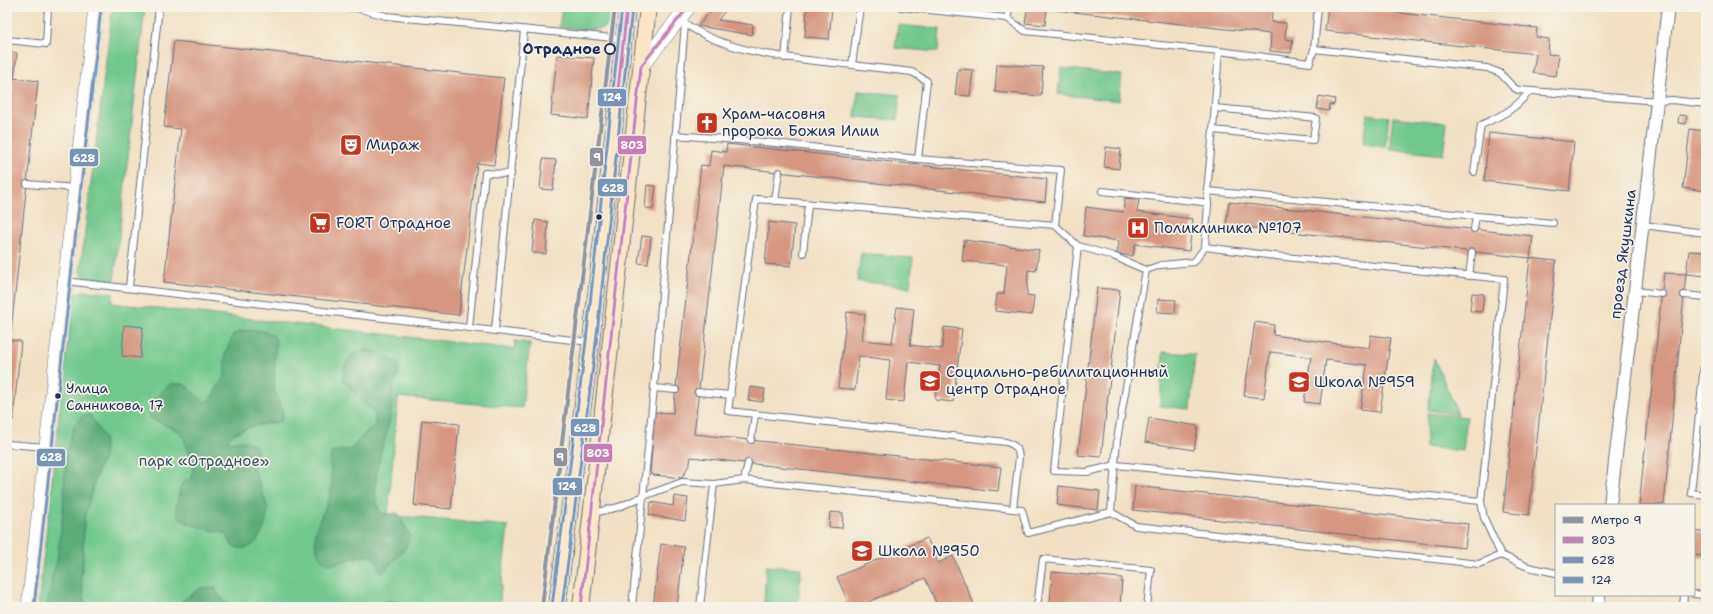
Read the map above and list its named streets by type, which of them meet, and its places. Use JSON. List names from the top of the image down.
{
  "streets": {
    "street": ["проезд Якушкина"]
  },
  "parks": ["парк «Отрадное»"],
  "places": {
    "other": ["Отрадное", "Улица Санникова, 17"],
    "church": ["Храм-часовня пророка Божия Илии"],
    "theatre": ["Мираж"],
    "supermarket": ["FORT Отрадное"],
    "hospital": ["Поликлиника №107"],
    "school or university": ["Социально-ребилитационный центр Отрадное", "Школа №959", "Школа №950"]
  },
  "lines": [
    "metro line 9",
    "transit line 803",
    "transit line 124",
    "transit line 628"
  ],
  "legend": [
    "Метро 9",
    "803",
    "628",
    "124"
  ]
}
